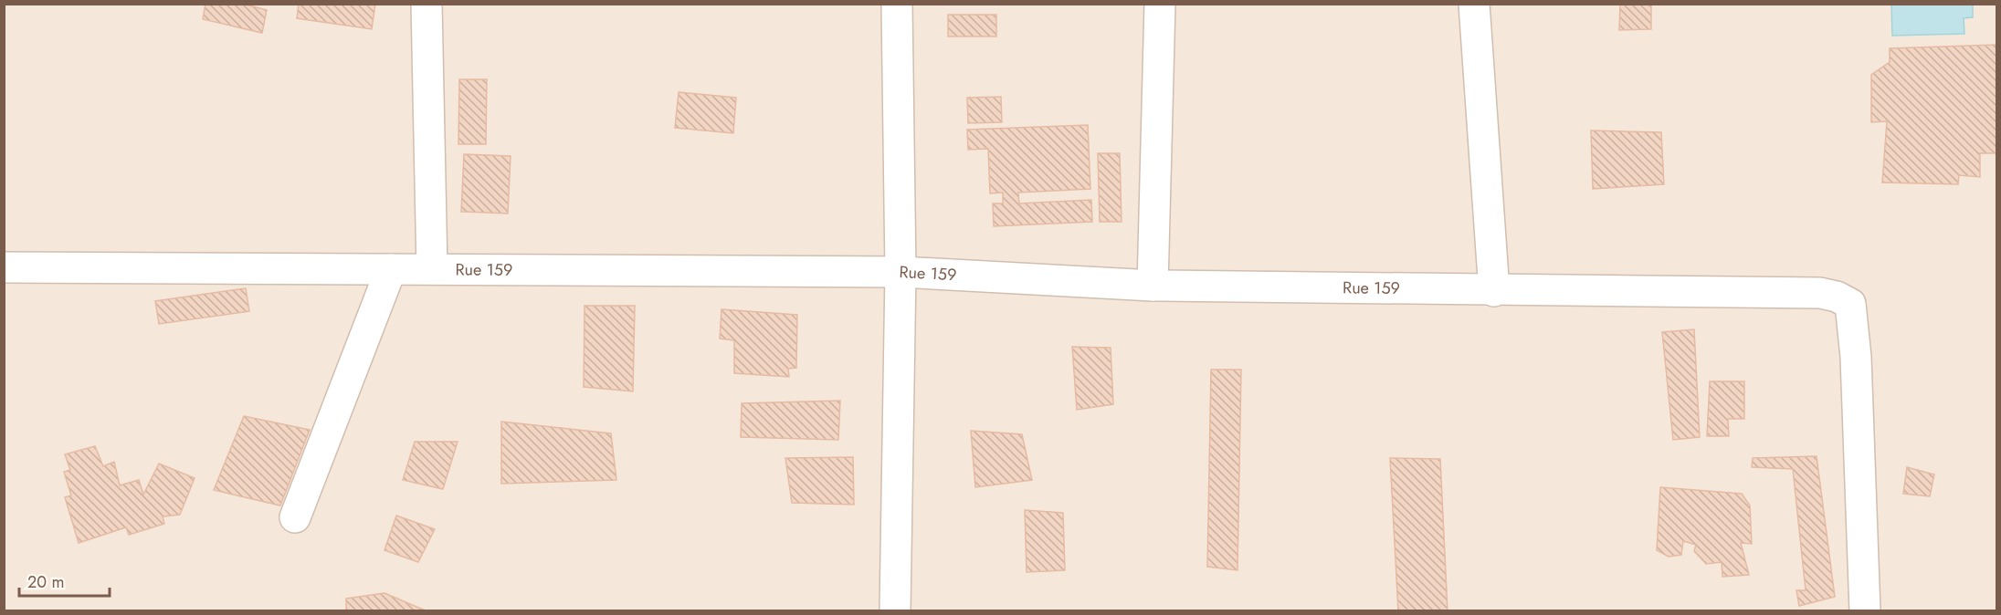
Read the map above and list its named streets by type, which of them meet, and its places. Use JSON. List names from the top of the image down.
{
  "streets": {
    "street": ["Rue 159"]
  },
  "scale_bar": "20 m"
}
